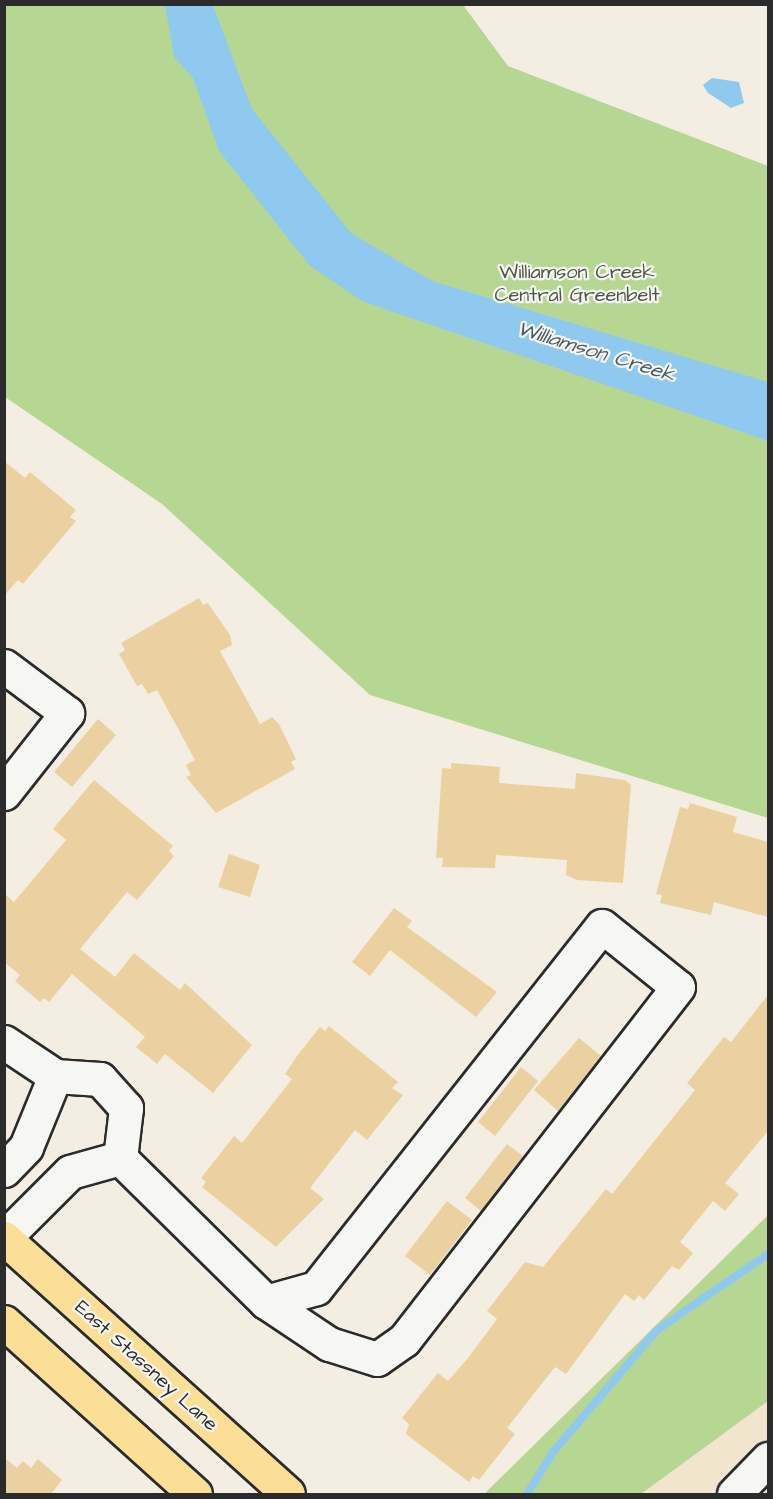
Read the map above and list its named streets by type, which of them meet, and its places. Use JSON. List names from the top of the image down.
{
  "streets": {
    "main road": ["East Stassney Lane"]
  },
  "water": ["Williamson Creek"],
  "parks": ["Williamson Creek Central Greenbelt"]
}
